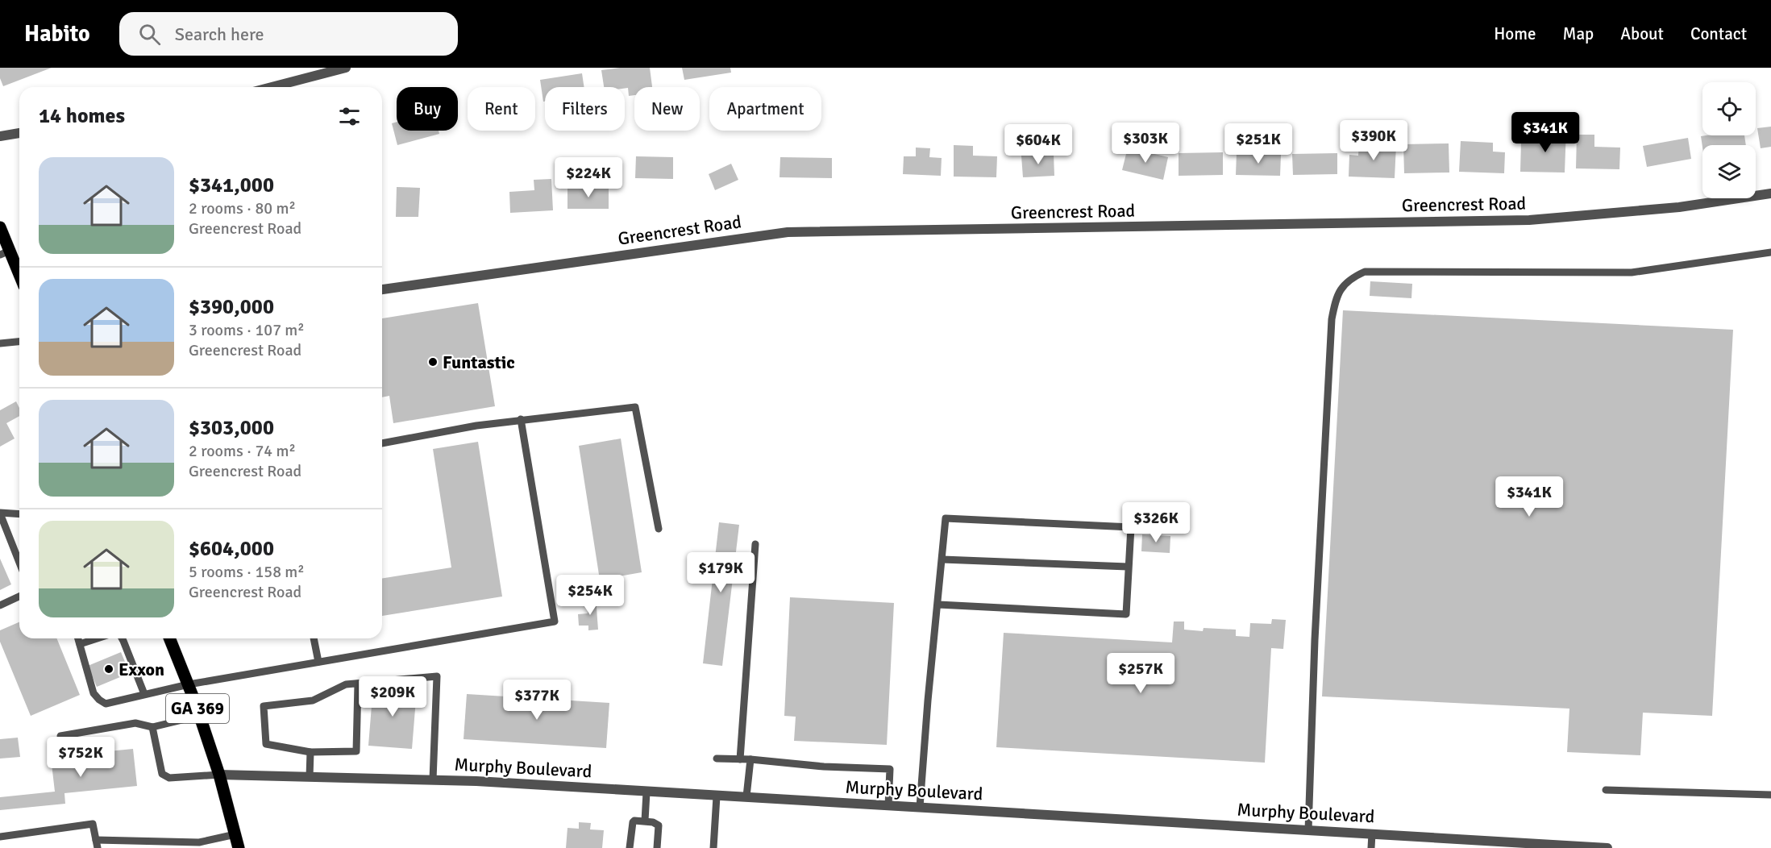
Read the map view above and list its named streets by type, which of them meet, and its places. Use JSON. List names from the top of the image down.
{
  "streets": {
    "main road": ["GA 369"],
    "street": ["Greencrest Road", "Murphy Boulevard"]
  },
  "crossings": [
    ["GA 369", "Murphy Boulevard"]
  ],
  "places": ["Funtastic", "Exxon"],
  "page": {
    "header": "Habito",
    "search": "Search here",
    "nav": [
      "Home",
      "Map",
      "About",
      "Contact"
    ],
    "chip": [
      "Buy",
      "Rent",
      "Filters",
      "New",
      "Apartment"
    ],
    "heading": "14 homes",
    "price": [
      "$341K",
      "$390K",
      "$303K",
      "$251K",
      "$604K",
      "$224K",
      "$341K",
      "$326K",
      "$179K",
      "$254K",
      "$257K",
      "$209K",
      "$377K",
      "$752K"
    ],
    "list": [
      {
        "name": "$341,000",
        "note": "2 rooms · 80 m² · Greencrest Road"
      },
      {
        "name": "$390,000",
        "note": "3 rooms · 107 m² · Greencrest Road"
      },
      {
        "name": "$303,000",
        "note": "2 rooms · 74 m² · Greencrest Road"
      },
      {
        "name": "$604,000",
        "note": "5 rooms · 158 m² · Greencrest Road"
      }
    ]
  }
}
